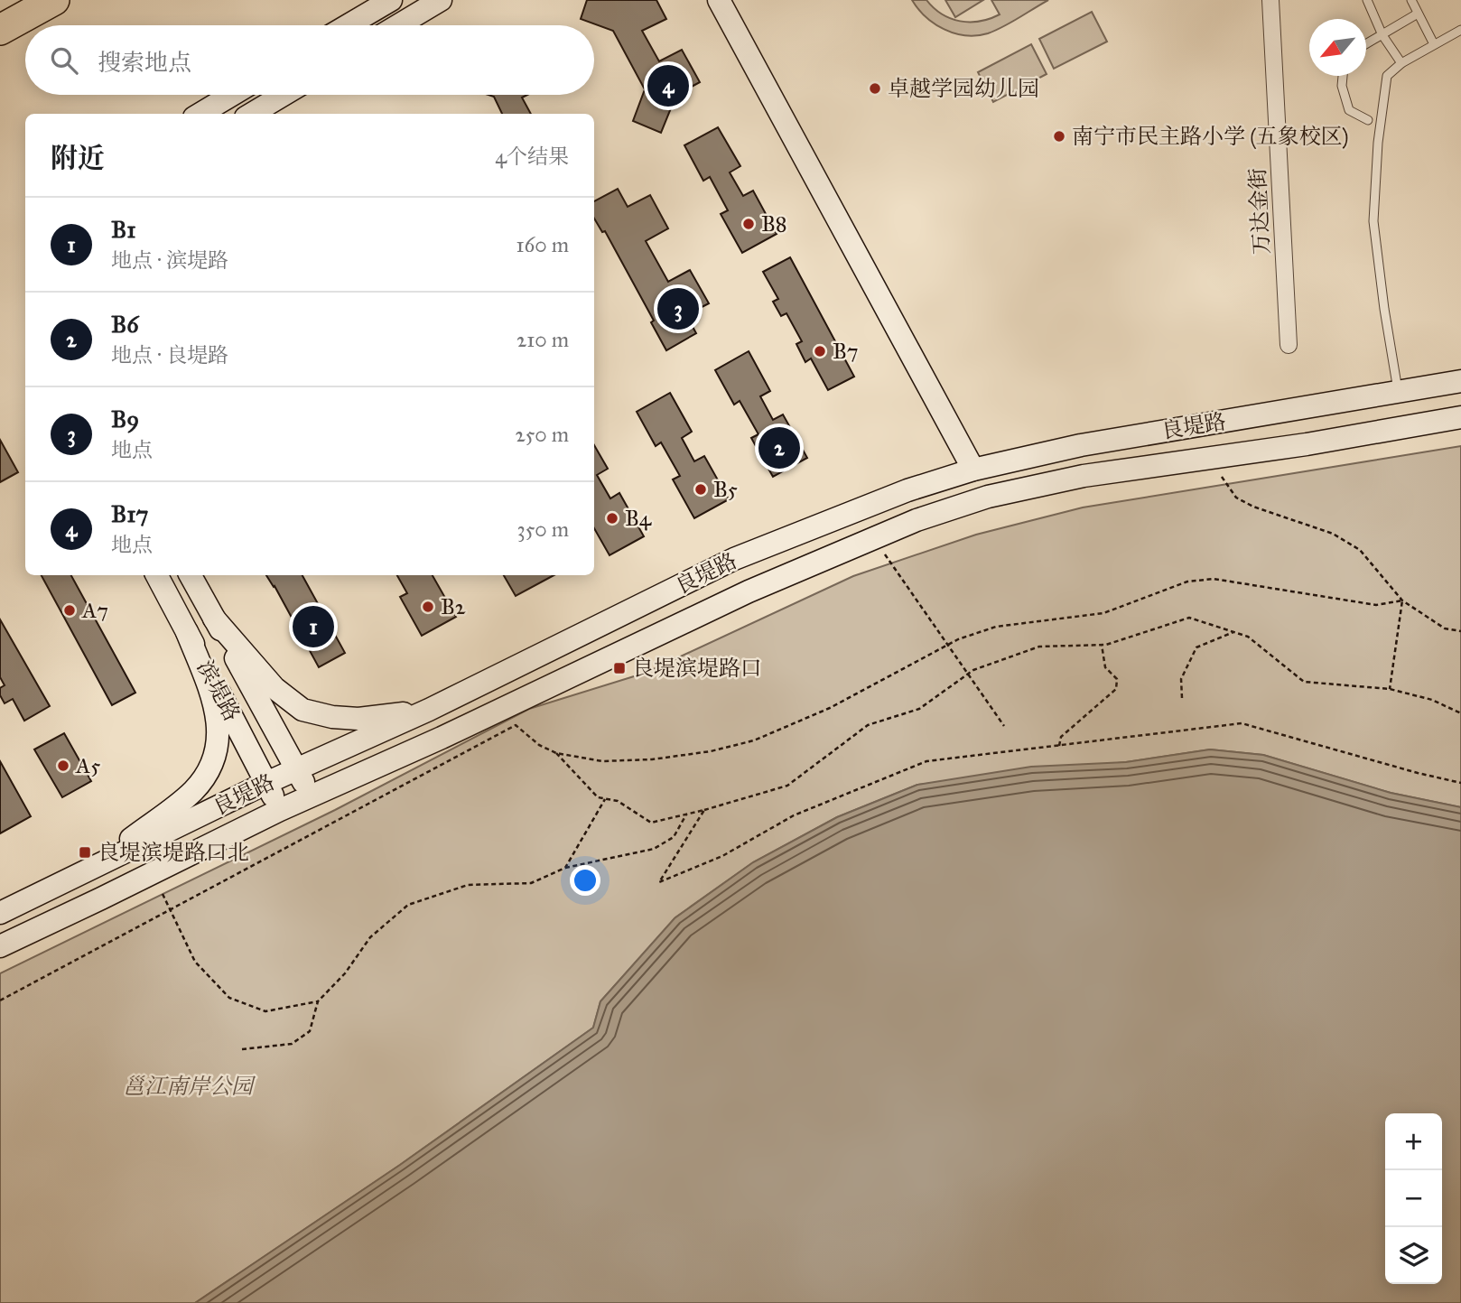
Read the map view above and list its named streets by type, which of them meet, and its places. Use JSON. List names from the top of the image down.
{
  "streets": {
    "main road": ["良堤路", "滨堤路"],
    "street": ["万达金街"]
  },
  "crossings": [
    ["良堤路", "滨堤路"]
  ],
  "parks": ["邕江南岸公园"],
  "places": {
    "other": [
      "卓越学园幼儿园",
      "南宁市民主路小学 (五象校区)",
      "B8",
      "B7",
      "B5",
      "B4",
      "B2",
      "A7",
      "A5"
    ],
    "transit": ["良堤滨堤路口", "良堤滨堤路口北"]
  },
  "north": "bottom left",
  "page": {
    "search": "搜索地点",
    "pins": [
      "4",
      "3",
      "2",
      "1"
    ],
    "heading": ["附近", "4个结果"],
    "list": [
      {
        "mark": "1",
        "name": "B1",
        "note": "地点 · 滨堤路",
        "value": "160 m"
      },
      {
        "mark": "2",
        "name": "B6",
        "note": "地点 · 良堤路",
        "value": "210 m"
      },
      {
        "mark": "3",
        "name": "B9",
        "note": "地点",
        "value": "250 m"
      },
      {
        "mark": "4",
        "name": "B17",
        "note": "地点",
        "value": "350 m"
      }
    ],
    "map_buttons": ["+", "−"]
  }
}
